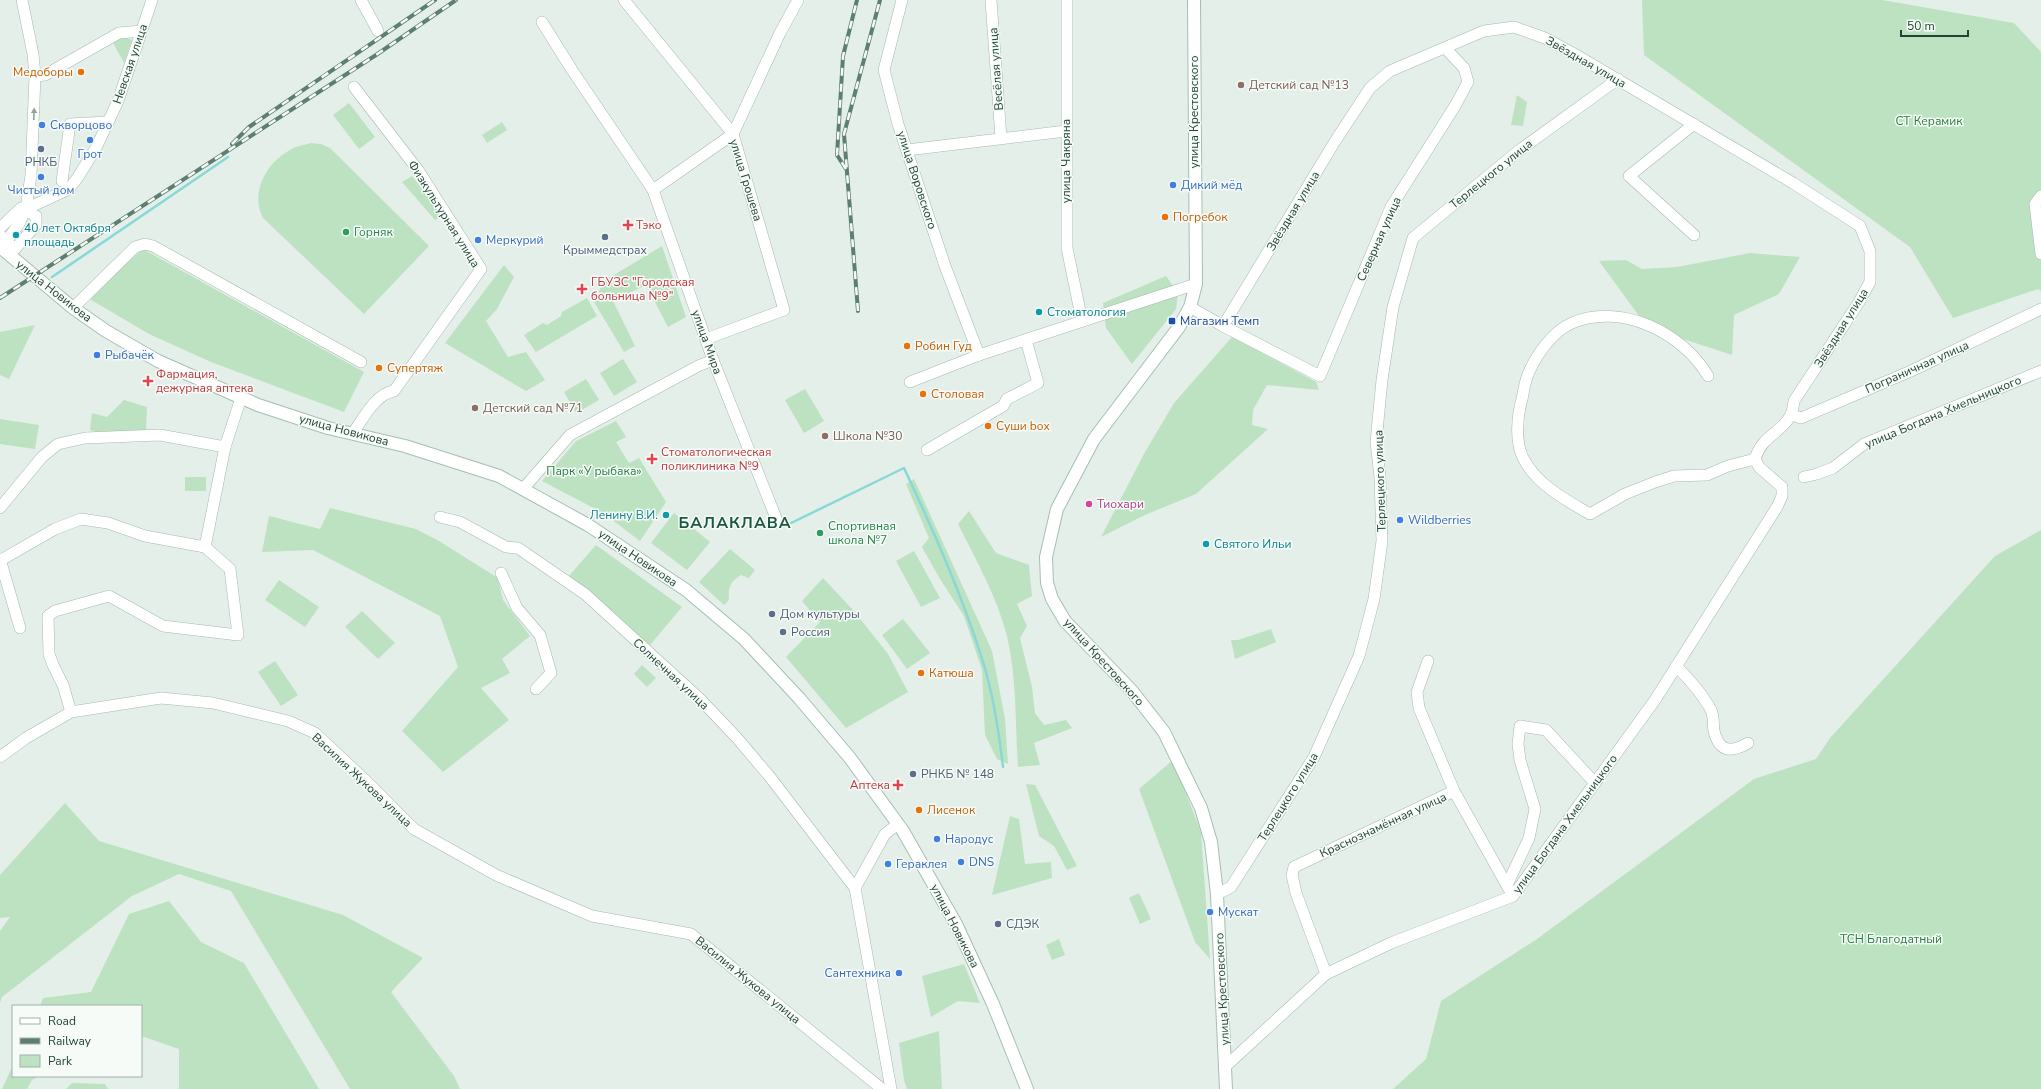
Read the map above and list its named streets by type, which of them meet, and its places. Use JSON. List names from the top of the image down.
{
  "streets": {
    "main road": ["улица Крестовского", "улица Новикова"],
    "street": [
      "Звёздная улица",
      "Невская улица",
      "Весёлая улица",
      "улица Чакряна",
      "Терлецкого улица",
      "улица Грошева",
      "улица Воровского",
      "Физкультурная улица",
      "Северная улица",
      "улица Мира",
      "Пограничная улица",
      "улица Богдана Хмельницкого",
      "Солнечная улица",
      "Василия Жукова улица",
      "Краснознамённая улица"
    ]
  },
  "crossings": [
    ["Звёздная улица", "Терлецкого улица"],
    ["Звёздная улица", "Северная улица"],
    ["Звёздная улица", "Пограничная улица"],
    ["улица Крестовского", "Терлецкого улица"],
    ["улица Крестовского", "улица Богдана Хмельницкого"],
    ["улица Грошева", "улица Мира"],
    ["Физкультурная улица", "улица Новикова"],
    ["улица Богдана Хмельницкого", "Краснознамённая улица"]
  ],
  "districts": ["БАЛАКЛАВА"],
  "parks": ["СТ Керамик", "Парк «У рыбака»", "ТСН Благодатный"],
  "places": {
    "other": [
      "Медоборы",
      "Детский сад №13",
      "Скворцово",
      "Грот",
      "РНКБ",
      "Чистый дом",
      "Дикий мёд",
      "Погребок",
      "Горняк",
      "40 лет Октября площадь",
      "Крыммедстрах",
      "Меркурий",
      "Стоматология",
      "Робин Гуд",
      "Рыбачёк",
      "Супертяж",
      "Столовая",
      "Детский сад №71",
      "Суши box",
      "Школа №30",
      "Тиохари",
      "Ленину В.И.",
      "Wildberries",
      "Спортивная школа №7",
      "Святого Ильи",
      "Дом культуры",
      "Россия",
      "Катюша",
      "РНКБ № 148",
      "Лисенок",
      "Народус",
      "DNS",
      "Гераклея",
      "Мускат",
      "СДЭК",
      "Сантехника"
    ],
    "health": [
      "Тэко",
      "ГБУЗС \"Городская больница №9\"",
      "Фармация, дежурная аптека",
      "Стоматологическая поликлиника №9",
      "Аптека"
    ],
    "transit": ["Магазин Темп"]
  },
  "legend": ["Road", "Railway", "Park"],
  "scale_bar": "50 m"
}
